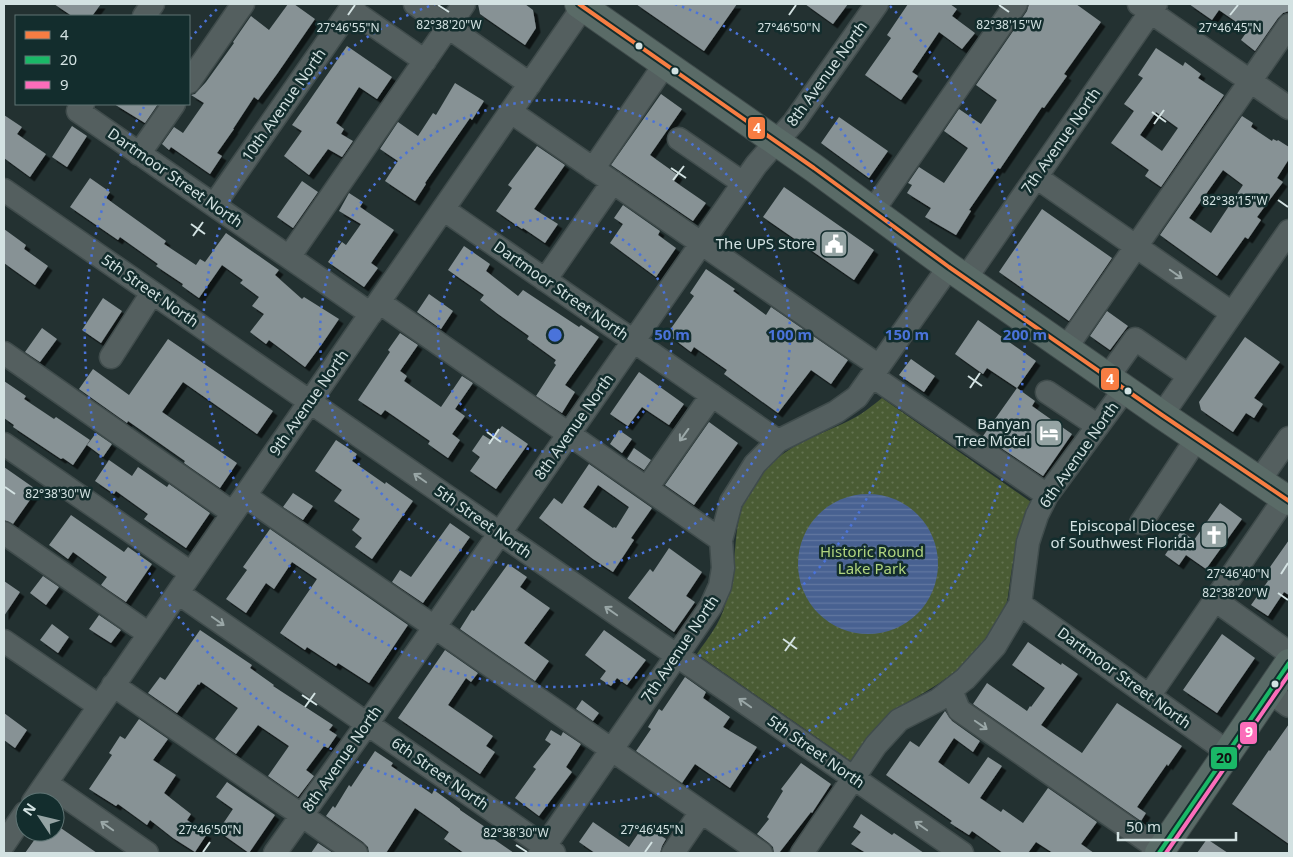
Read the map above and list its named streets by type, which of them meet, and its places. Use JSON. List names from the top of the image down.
{
  "streets": {
    "street": [
      "8th Avenue North",
      "10th Avenue North",
      "7th Avenue North",
      "Dartmoor Street North",
      "5th Street North",
      "9th Avenue North",
      "6th Avenue North",
      "6th Street North"
    ]
  },
  "crossings": [
    ["8th Avenue North", "Dartmoor Street North"],
    ["8th Avenue North", "5th Street North"],
    ["8th Avenue North", "6th Street North"],
    ["10th Avenue North", "Dartmoor Street North"],
    ["7th Avenue North", "Dartmoor Street North"],
    ["7th Avenue North", "5th Street North"],
    ["7th Avenue North", "6th Street North"],
    ["Dartmoor Street North", "9th Avenue North"],
    ["Dartmoor Street North", "6th Avenue North"],
    ["5th Street North", "9th Avenue North"],
    ["5th Street North", "6th Avenue North"],
    ["9th Avenue North", "6th Street North"]
  ],
  "parks": ["Historic Round Lake Park"],
  "places": {
    "public building": ["The UPS Store"],
    "hotel": ["Banyan Tree Motel"],
    "church": ["Episcopal Diocese of Southwest Florida"]
  },
  "lines": ["transit line 4", "transit line 20", "transit line 9"],
  "legend": ["4", "20", "9"],
  "scale_bar": "50 m",
  "north": "top left",
  "coordinates": [
    "82°38'20\"W",
    "82°38'15\"W",
    "27°46'55\"N",
    "27°46'50\"N",
    "27°46'45\"N",
    "82°38'30\"W",
    "27°46'40\"N"
  ],
  "rings": [
    "50 m",
    "100 m",
    "150 m",
    "200 m"
  ]
}
